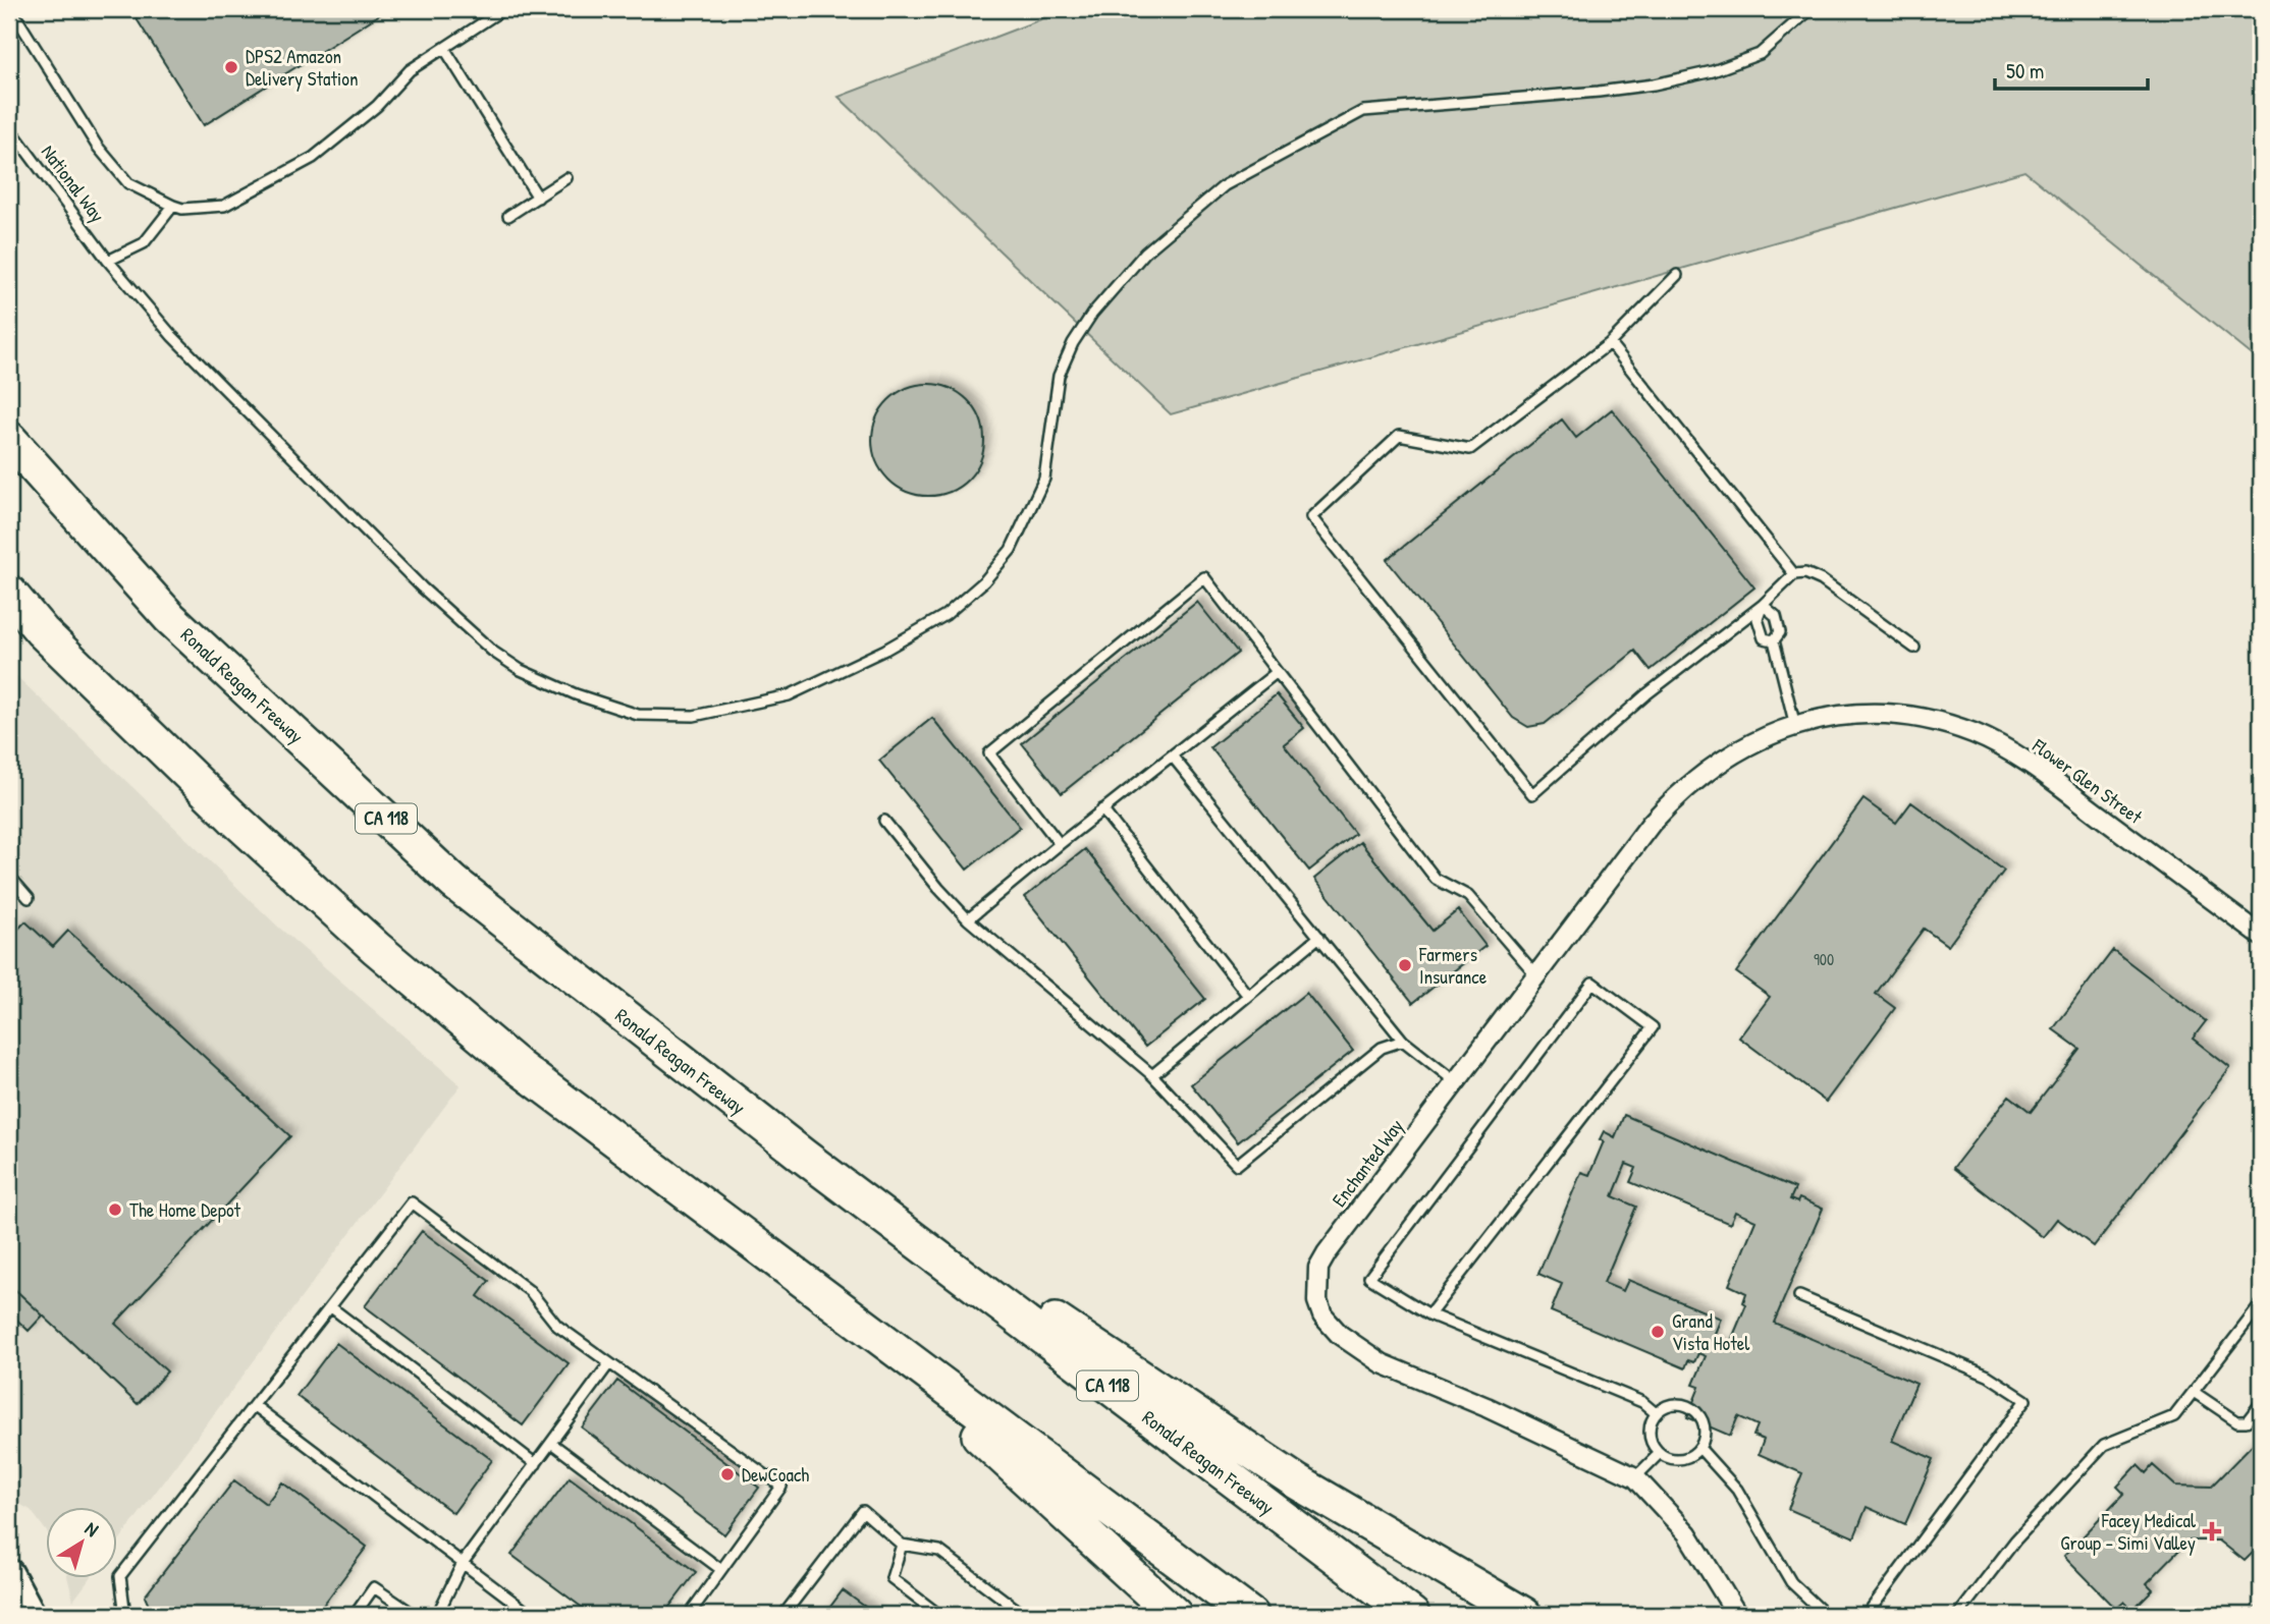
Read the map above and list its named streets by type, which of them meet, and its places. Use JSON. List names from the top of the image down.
{
  "streets": {
    "highway": ["Ronald Reagan Freeway", "CA 118"],
    "street": ["Flower Glen Street", "Enchanted Way"],
    "lane": ["National Way"]
  },
  "crossings": [
    ["Flower Glen Street", "Enchanted Way"]
  ],
  "places": {
    "other": [
      "DPS2 Amazon Delivery Station",
      "Farmers Insurance",
      "The Home Depot",
      "Grand Vista Hotel",
      "DewCoach"
    ],
    "health": ["Facey Medical Group - Simi Valley"]
  },
  "house_numbers": ["900"],
  "scale_bar": "50 m",
  "north": "top right"
}
